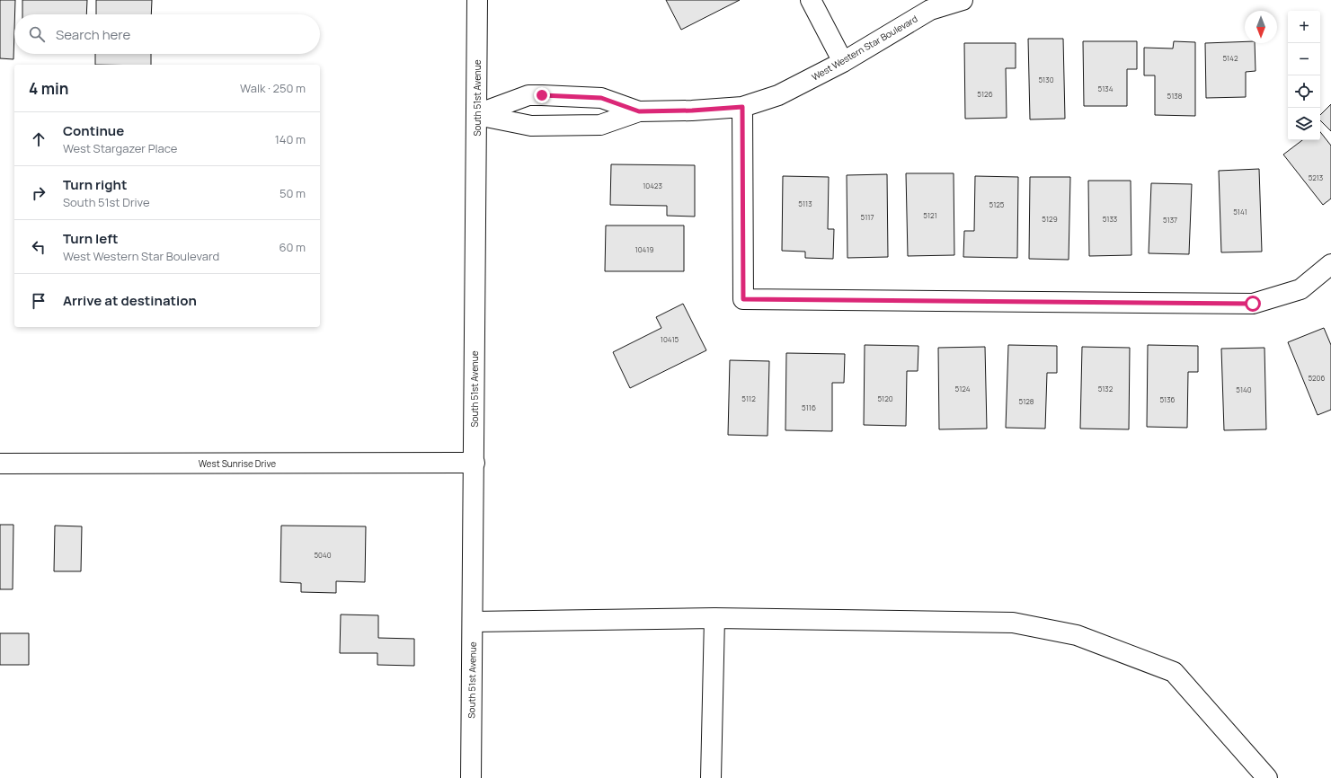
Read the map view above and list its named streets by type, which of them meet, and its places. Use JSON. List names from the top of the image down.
{
  "streets": {
    "street": ["West Western Star Boulevard", "South 51st Avenue", "West Sunrise Drive"]
  },
  "crossings": [
    ["West Western Star Boulevard", "South 51st Avenue"],
    ["South 51st Avenue", "West Sunrise Drive"]
  ],
  "house_numbers": [
    "5142",
    "5130",
    "5134",
    "5126",
    "5138",
    "5213",
    "10423",
    "5113",
    "5125",
    "5141",
    "5121",
    "5117",
    "5129",
    "5133",
    "5137",
    "10419",
    "10415",
    "5206",
    "5124",
    "5132",
    "5140",
    "5112",
    "5120",
    "5136",
    "5128",
    "5116",
    "5040"
  ],
  "north": "bottom",
  "page": {
    "map_buttons": ["+", "−"],
    "search": "Search here",
    "heading": ["4 min", "Walk · 250 m"],
    "list": [
      ["Continue", "West Stargazer Place", "140 m"],
      ["Turn right", "South 51st Drive", "50 m"],
      ["Turn left", "West Western Star Boulevard", "60 m"],
      "Arrive at destination"
    ]
  }
}
